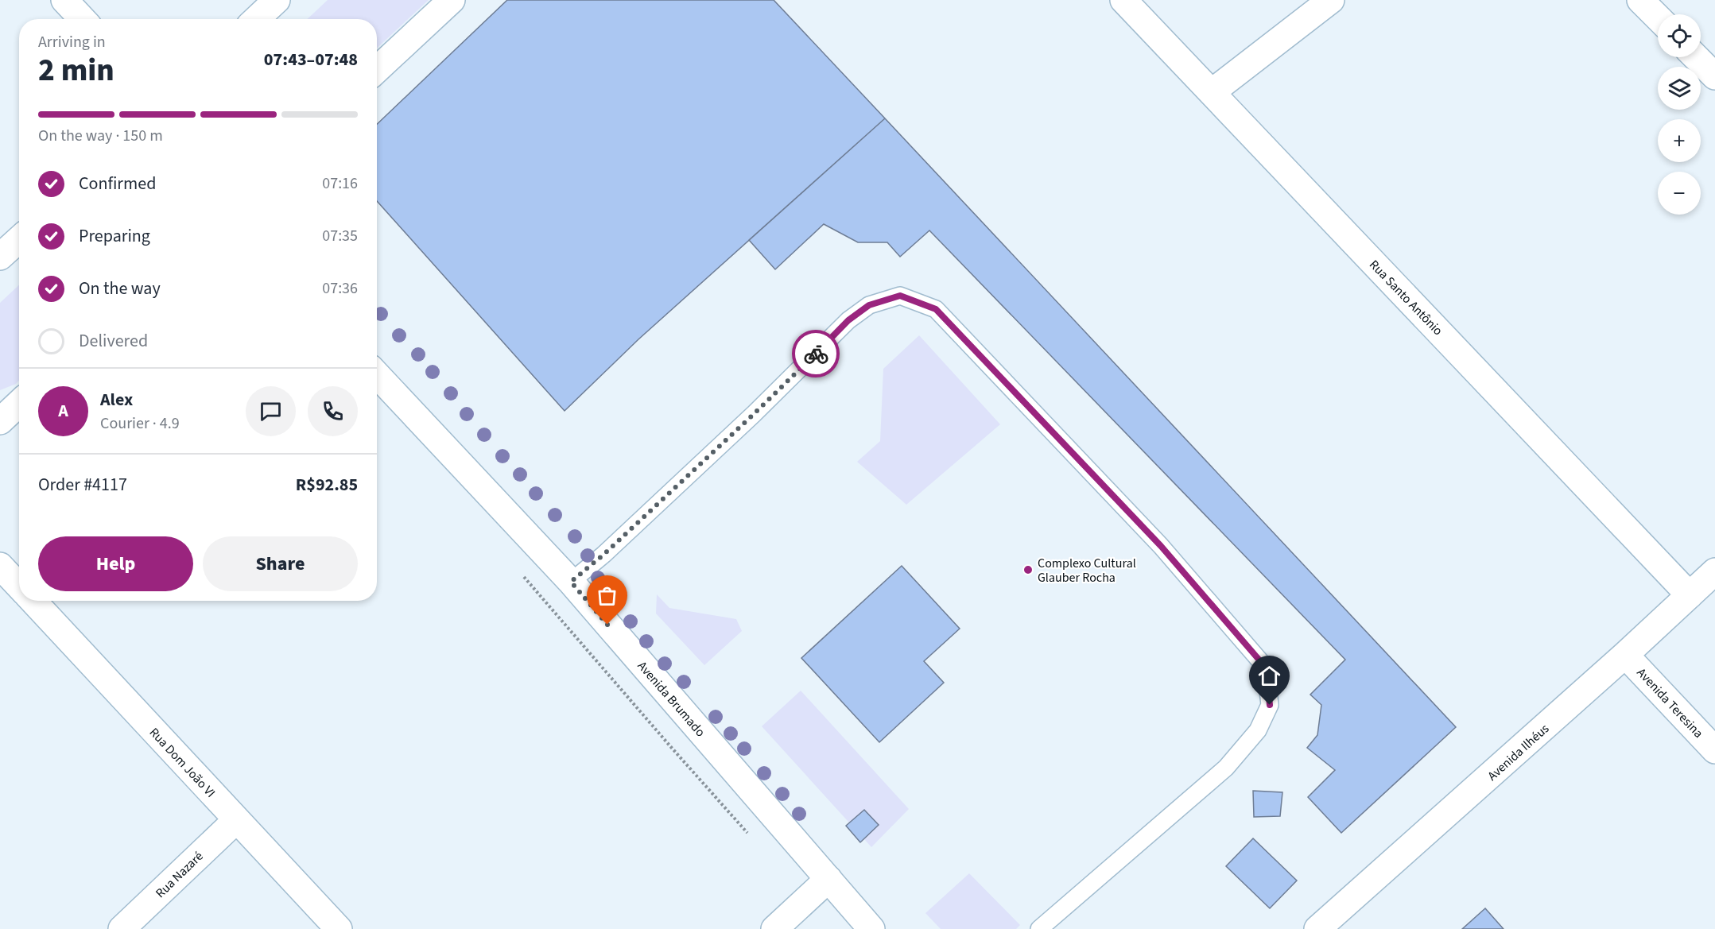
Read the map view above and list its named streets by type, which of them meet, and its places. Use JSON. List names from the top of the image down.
{
  "streets": {
    "main road": [
      "Rua Santo Antônio",
      "Avenida Brumado",
      "Avenida Teresina",
      "Avenida Ilhéus",
      "Rua Dom João VI",
      "Rua Nazaré"
    ]
  },
  "crossings": [
    ["Rua Santo Antônio", "Avenida Ilhéus"],
    ["Avenida Teresina", "Avenida Ilhéus"],
    ["Rua Dom João VI", "Rua Nazaré"]
  ],
  "places": ["Complexo Cultural Glauber Rocha"],
  "page": {
    "map_buttons": ["+", "−"],
    "heading": ["2 min", "Arriving in", "07:43–07:48"],
    "panel": [
      "Alex",
      "Courier · 4.9",
      "Order #4117",
      "R$92.85"
    ],
    "bar": "On the way · 150 m",
    "list": [
      ["Confirmed", "07:16"],
      ["Preparing", "07:35"],
      ["On the way", "07:36"],
      "Delivered"
    ],
    "round": "A",
    "buttons": ["Help", "Share"]
  }
}
